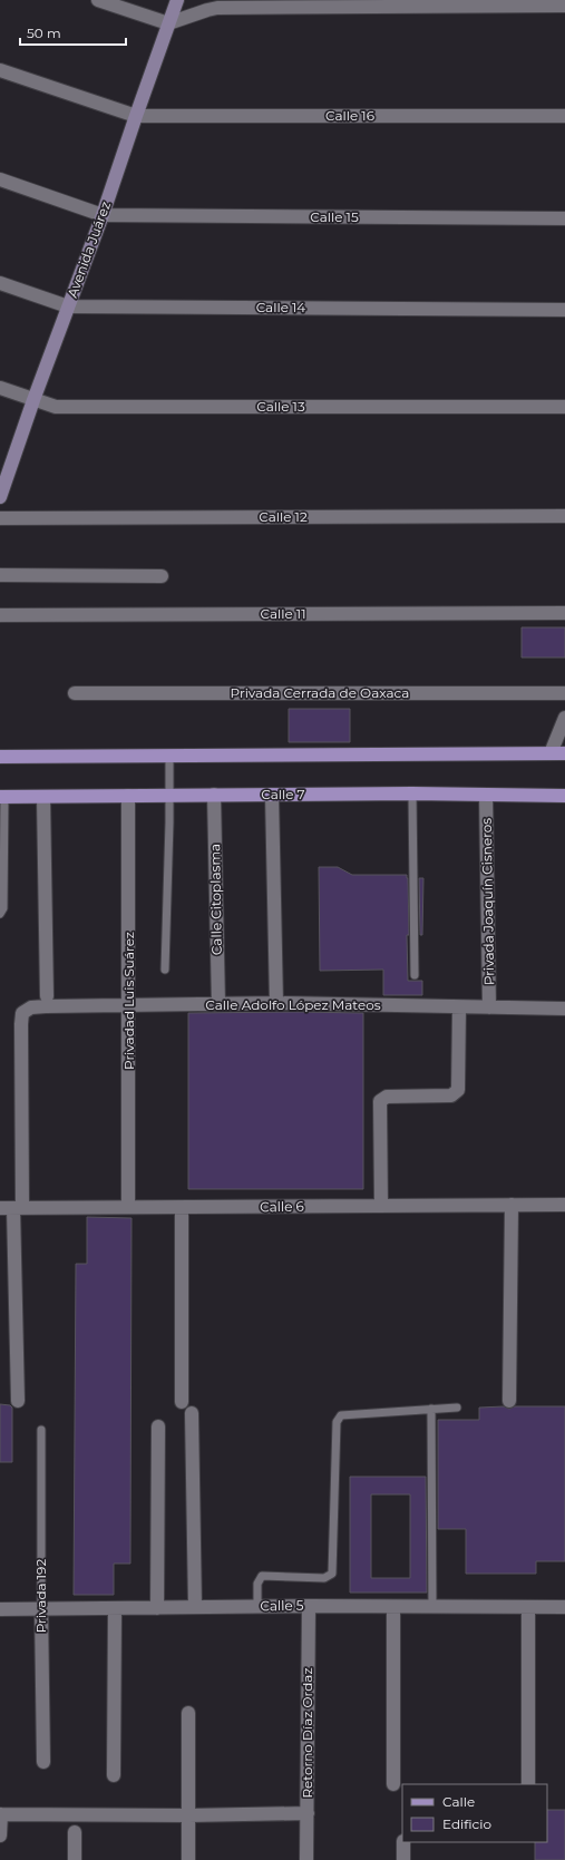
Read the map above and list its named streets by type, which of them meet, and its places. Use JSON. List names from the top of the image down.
{
  "streets": {
    "main road": ["Calle 7"],
    "street": [
      "Calle 16",
      "Calle 15",
      "Avenida Juárez",
      "Calle 14",
      "Calle 13",
      "Calle 12",
      "Calle 11",
      "Privada Cerrada de Oaxaca",
      "Calle Citoplasma",
      "Privada Joaquín Cisneros",
      "Privadad Luis Suárez",
      "Calle Adolfo López Mateos",
      "Calle 6",
      "Privada 192",
      "Calle 5",
      "Retorno Díaz Ordaz"
    ]
  },
  "crossings": [
    ["Calle 16", "Avenida Juárez"],
    ["Calle 15", "Avenida Juárez"],
    ["Avenida Juárez", "Calle 14"],
    ["Avenida Juárez", "Calle 13"],
    ["Calle 7", "Calle Citoplasma"],
    ["Calle 7", "Privada Joaquín Cisneros"],
    ["Calle 7", "Privadad Luis Suárez"],
    ["Calle Citoplasma", "Calle Adolfo López Mateos"],
    ["Privada Joaquín Cisneros", "Calle Adolfo López Mateos"],
    ["Privadad Luis Suárez", "Calle Adolfo López Mateos"],
    ["Privadad Luis Suárez", "Calle 6"],
    ["Calle Adolfo López Mateos", "Calle 6"],
    ["Privada 192", "Calle 5"],
    ["Calle 5", "Retorno Díaz Ordaz"]
  ],
  "legend": ["Calle", "Edificio"],
  "scale_bar": "50 m"
}
